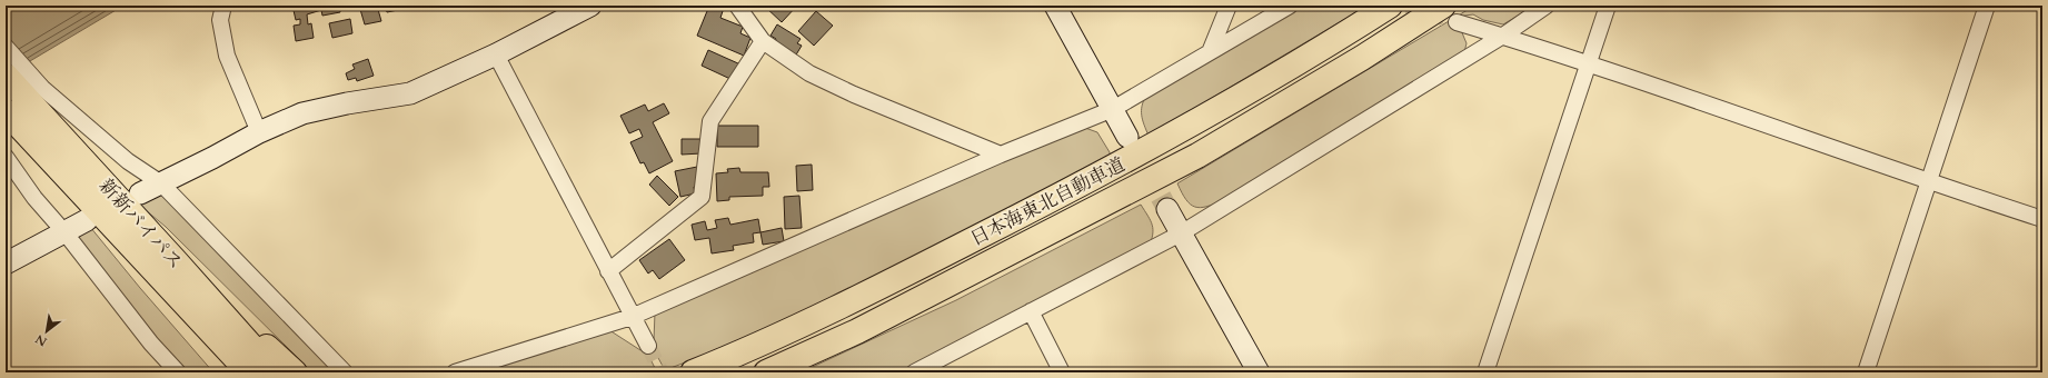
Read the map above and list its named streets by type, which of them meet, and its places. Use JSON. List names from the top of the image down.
{
  "streets": {
    "highway": ["日本海東北自動車道", "新新バイパス"]
  },
  "north": "bottom left"
}
